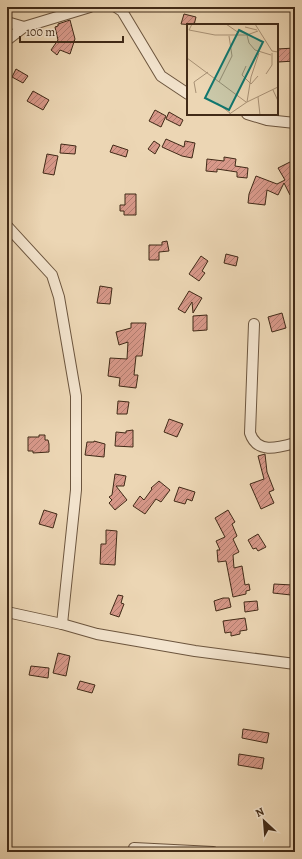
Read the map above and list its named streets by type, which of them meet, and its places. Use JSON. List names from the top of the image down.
{
  "scale_bar": "100 m",
  "north": "top left"
}
